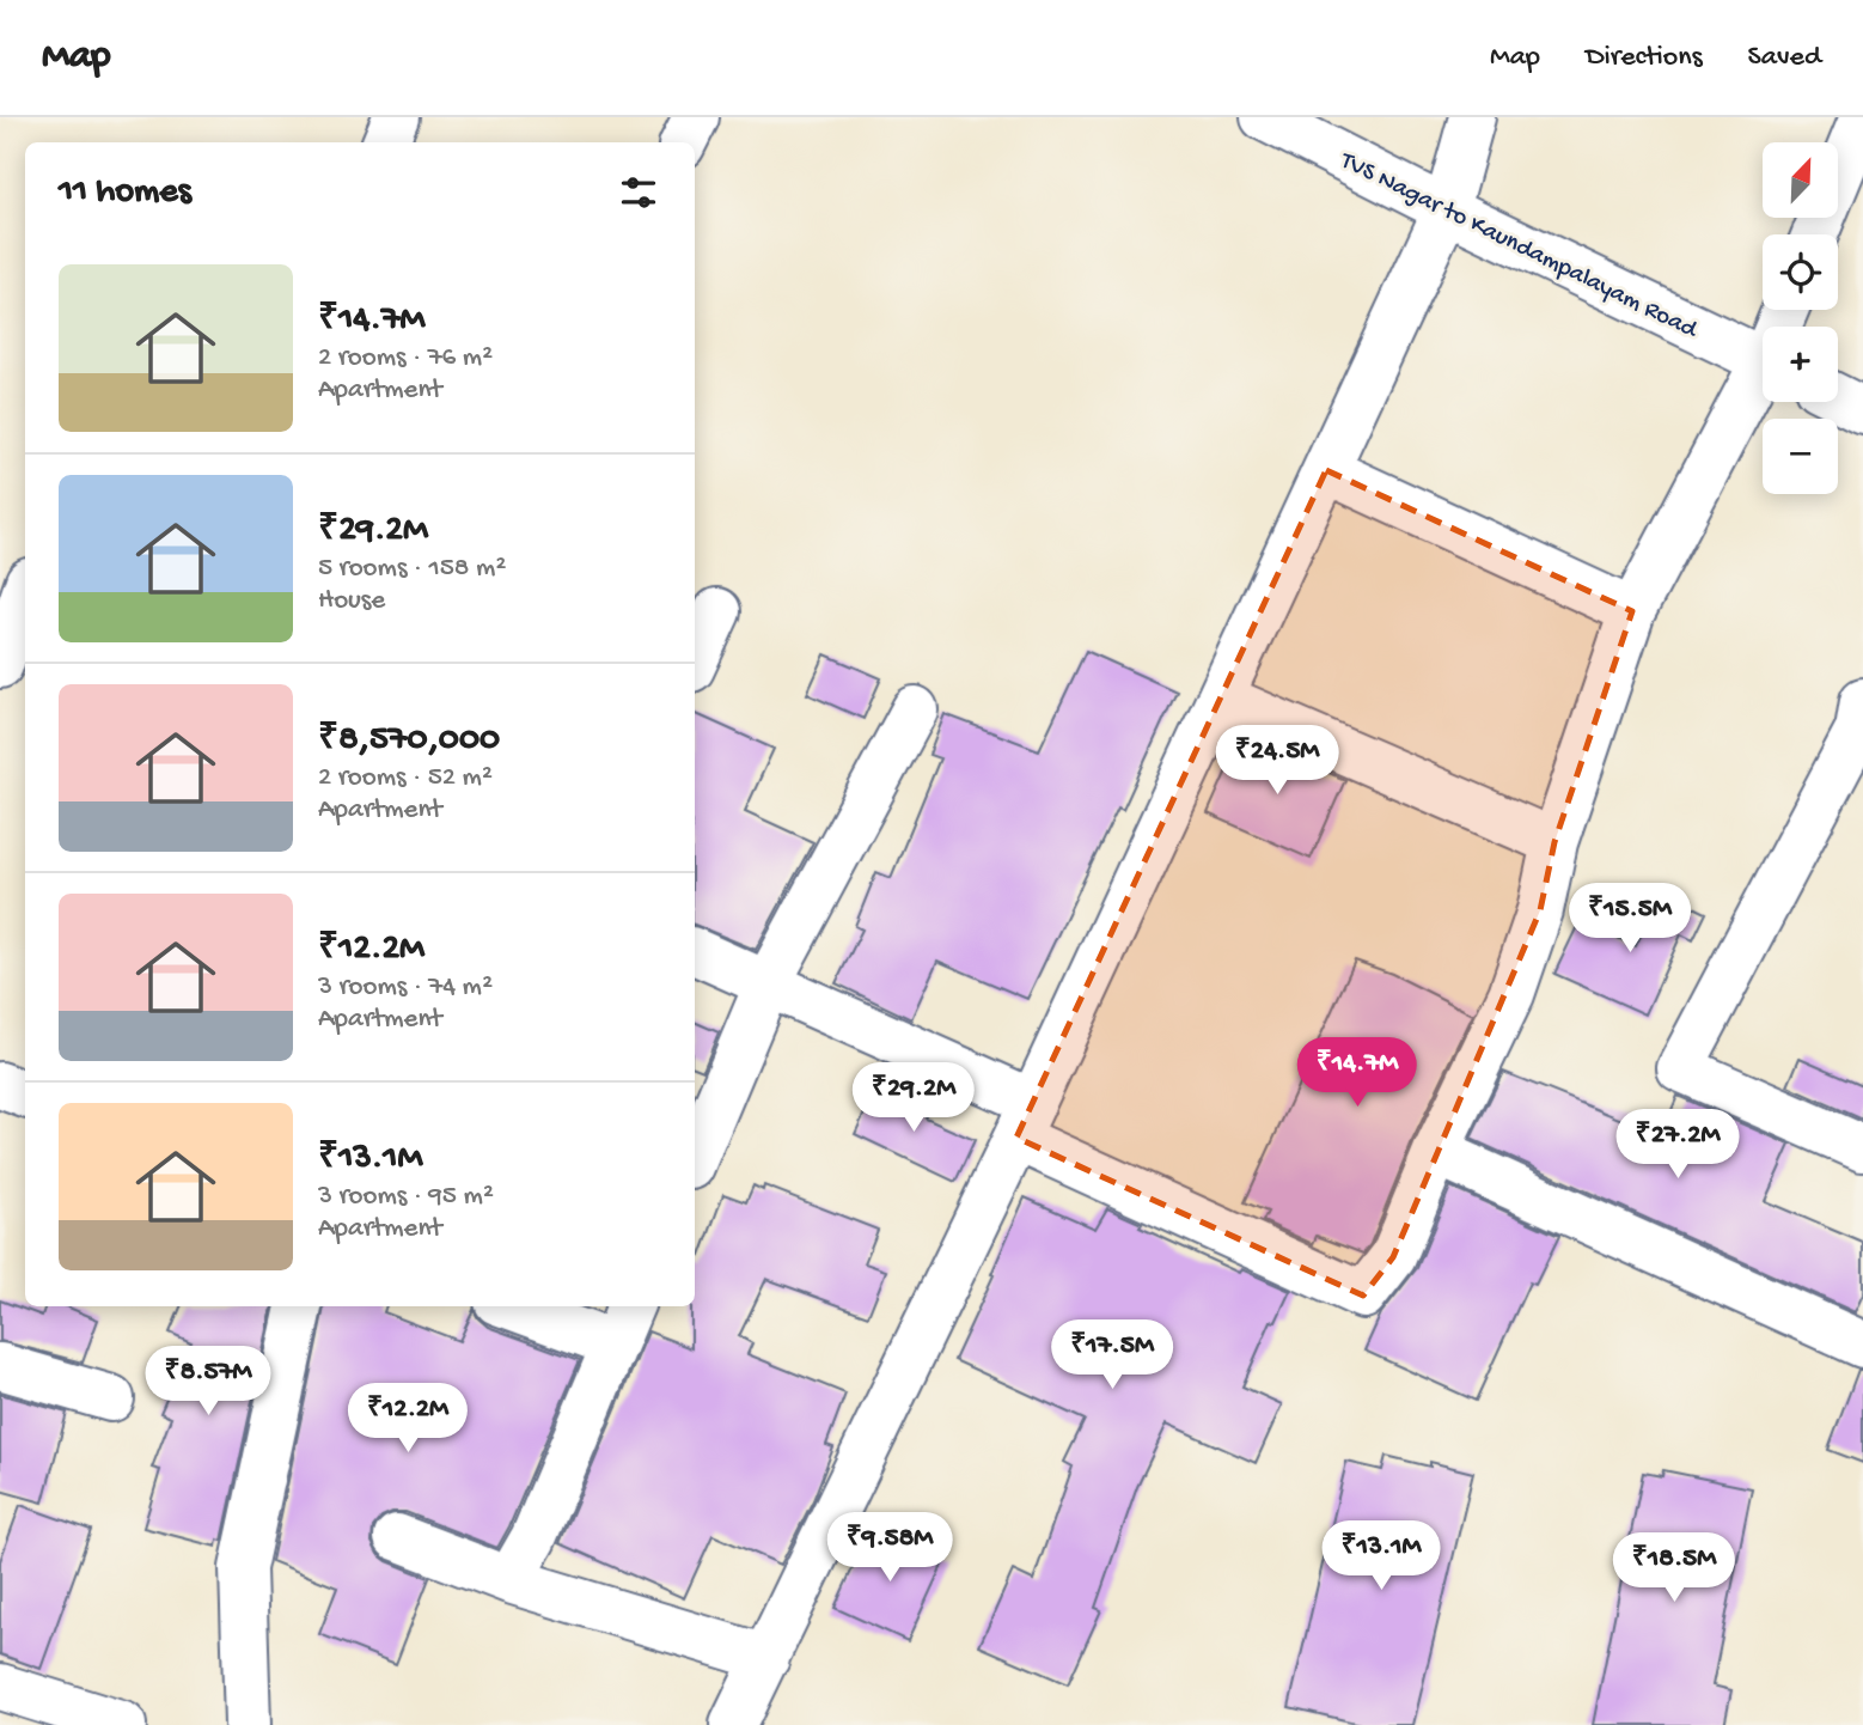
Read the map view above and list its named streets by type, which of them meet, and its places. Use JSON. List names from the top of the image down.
{
  "streets": {
    "street": ["TVS Nagar to Kaundampalayam Road"]
  },
  "north": "top right",
  "page": {
    "header": "Map",
    "nav": ["Map", "Directions", "Saved"],
    "map_buttons": ["+", "−"],
    "heading": "11 homes",
    "list": [
      {
        "name": "₹14.7M",
        "note": "2 rooms · 76 m² · Apartment"
      },
      {
        "name": "₹29.2M",
        "note": "5 rooms · 158 m² · House"
      },
      {
        "name": "₹8,570,000",
        "note": "2 rooms · 52 m² · Apartment"
      },
      {
        "name": "₹12.2M",
        "note": "3 rooms · 74 m² · Apartment"
      },
      {
        "name": "₹13.1M",
        "note": "3 rooms · 95 m² · Apartment"
      }
    ],
    "price": [
      "₹24.5M",
      "₹15.5M",
      "₹14.7M",
      "₹29.2M",
      "₹27.2M",
      "₹17.5M",
      "₹8.57M",
      "₹12.2M",
      "₹9.58M",
      "₹13.1M",
      "₹18.5M"
    ]
  }
}
